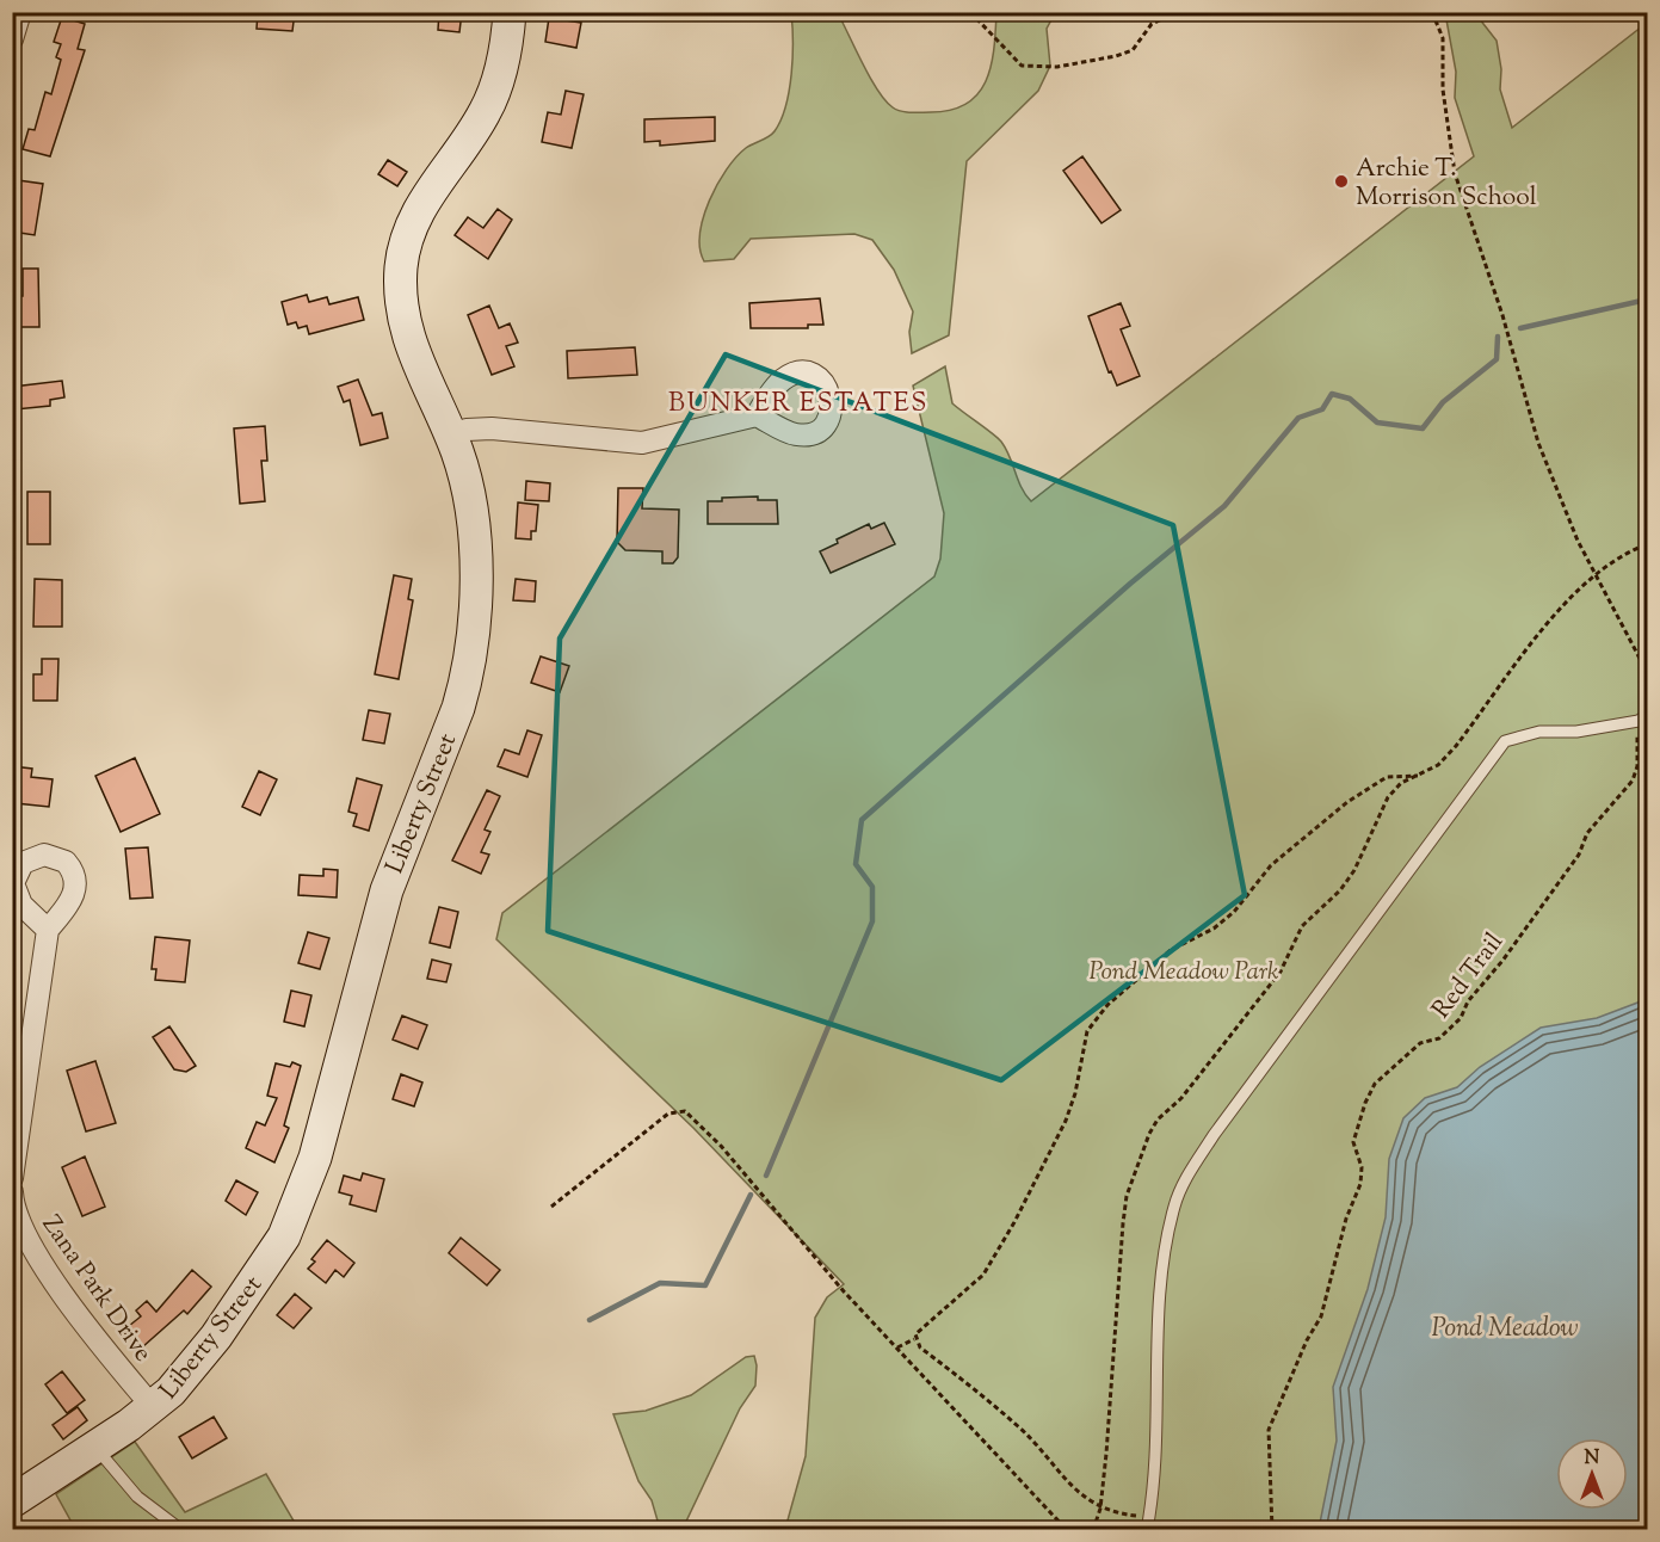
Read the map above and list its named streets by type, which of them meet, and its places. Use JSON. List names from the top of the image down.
{
  "streets": {
    "main road": ["Liberty Street"],
    "street": ["Zana Park Drive"],
    "path": ["Red Trail"]
  },
  "crossings": [
    ["Liberty Street", "Zana Park Drive"]
  ],
  "districts": ["BUNKER ESTATES"],
  "water": ["Pond Meadow"],
  "parks": ["Pond Meadow Park"],
  "places": ["Archie T. Morrison School"],
  "north": "top"
}
